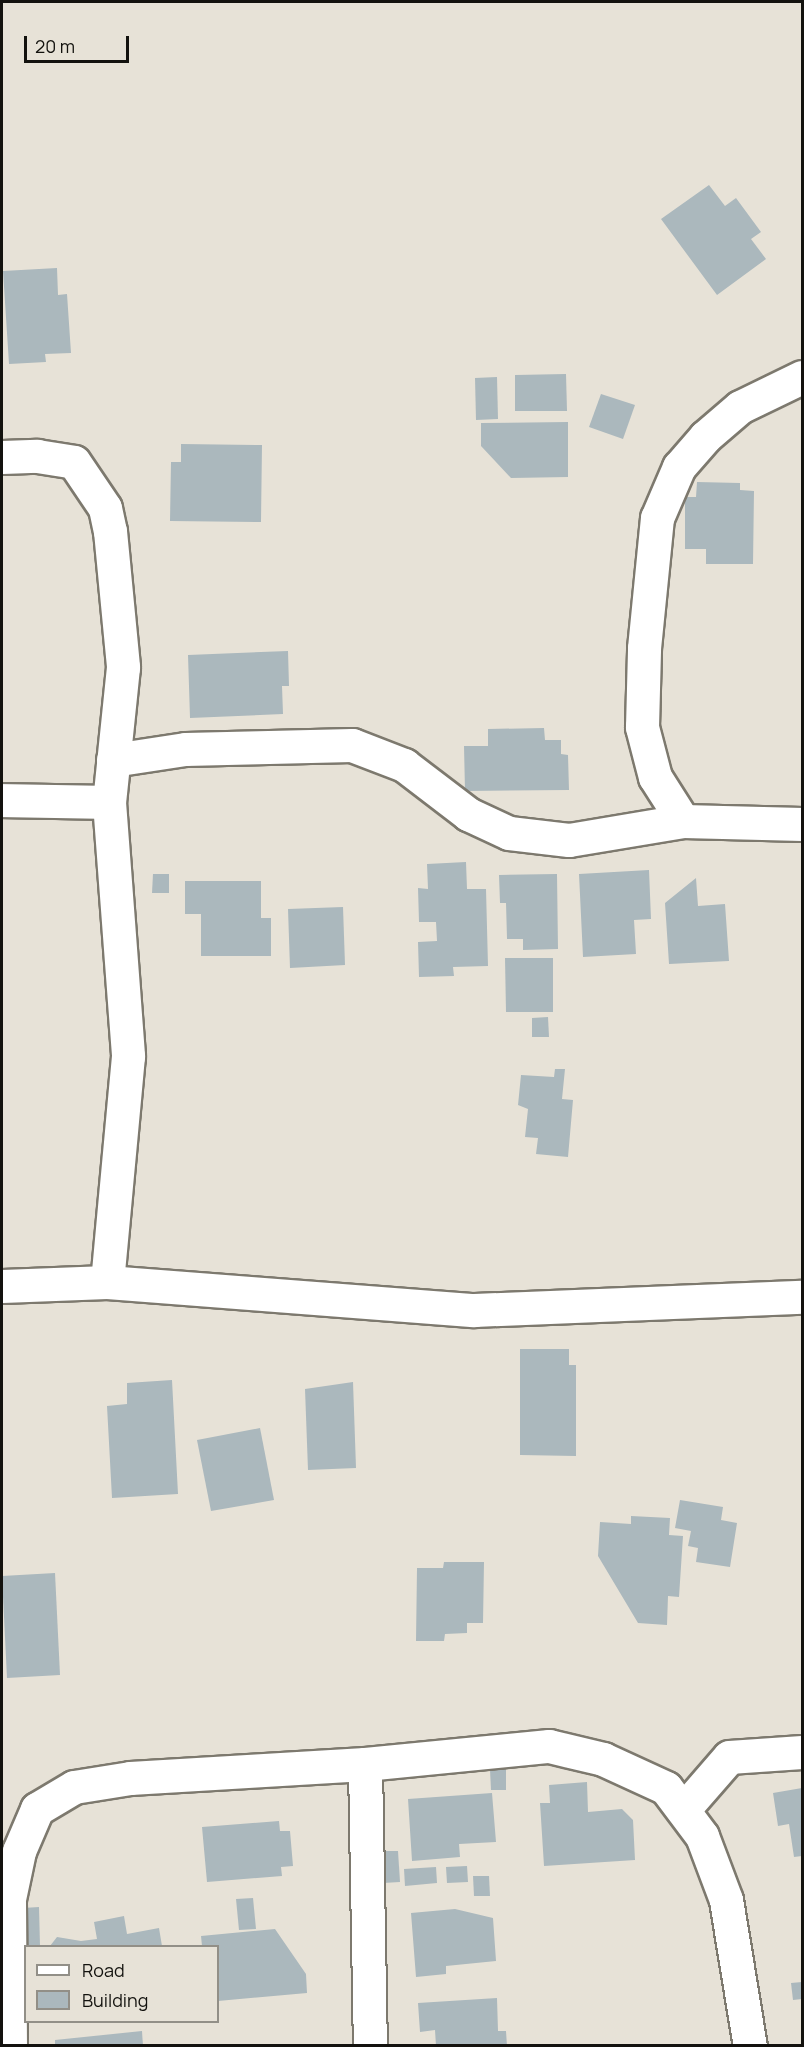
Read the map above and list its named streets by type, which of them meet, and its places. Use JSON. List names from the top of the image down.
{
  "legend": ["Road", "Building"],
  "scale_bar": "20 m"
}
